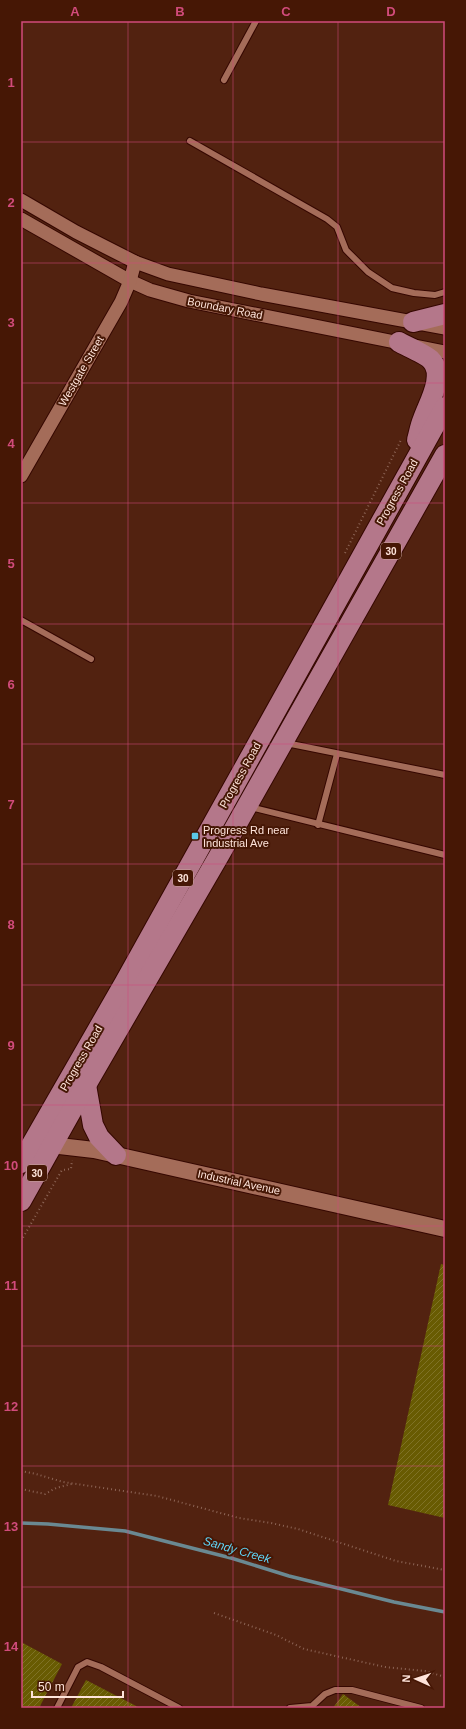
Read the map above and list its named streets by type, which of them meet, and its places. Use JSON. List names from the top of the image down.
{
  "streets": {
    "main road": ["Progress Road", "30"],
    "street": ["Boundary Road", "Westgate Street", "Industrial Avenue"]
  },
  "crossings": [
    ["Boundary Road", "Westgate Street"],
    ["Progress Road", "Industrial Avenue"]
  ],
  "water": ["Sandy Creek"],
  "places": {
    "transit": ["Progress Rd near Industrial Ave"]
  },
  "scale_bar": "50 m",
  "north": "left",
  "grid": {
    "columns": [
      "A",
      "B",
      "C",
      "D"
    ],
    "rows": [
      "1",
      "2",
      "3",
      "4",
      "5",
      "6",
      "7",
      "8",
      "9",
      "10",
      "11",
      "12",
      "13",
      "14"
    ]
  }
}
